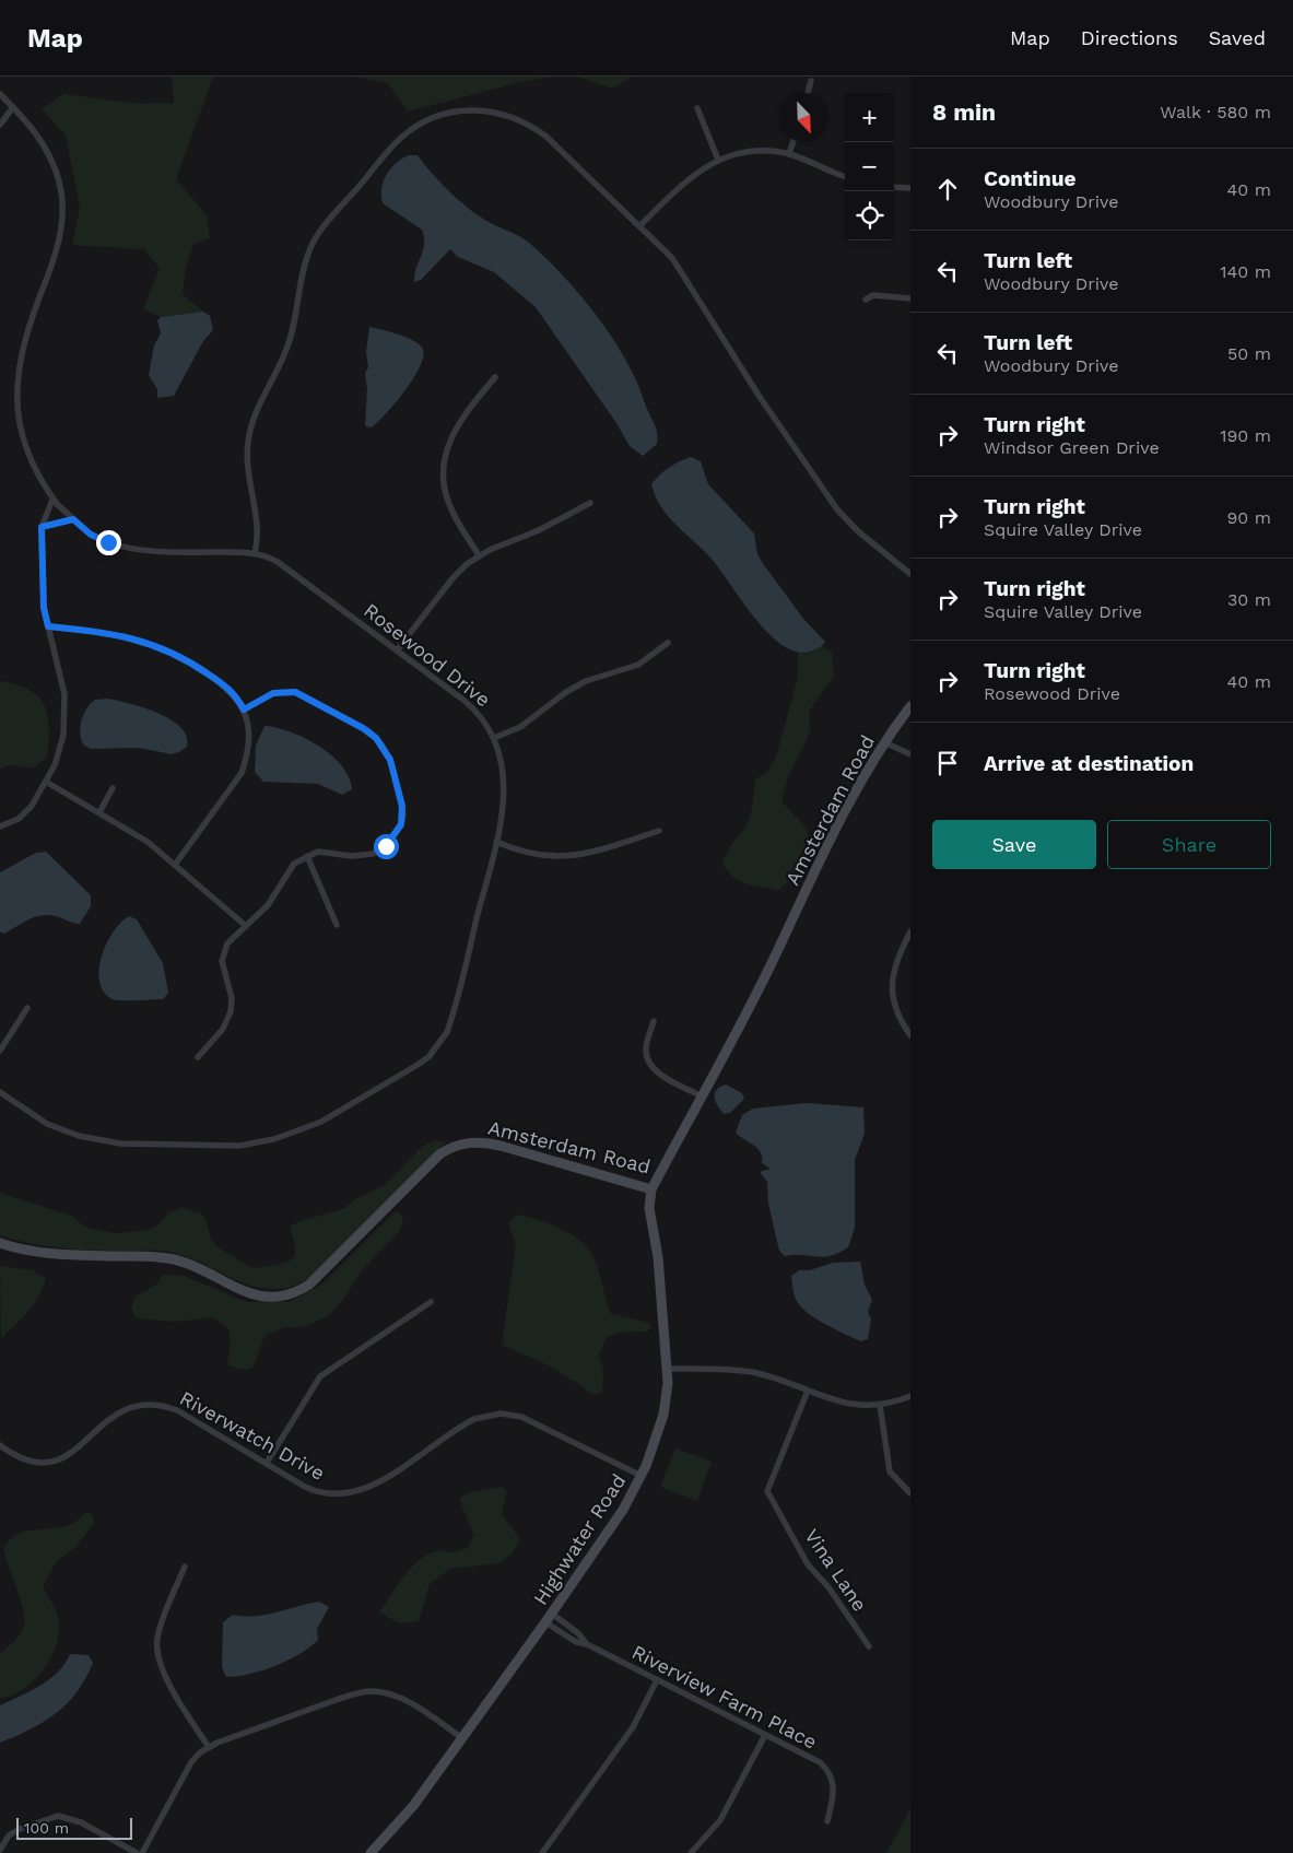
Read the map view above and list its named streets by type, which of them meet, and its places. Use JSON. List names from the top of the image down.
{
  "streets": {
    "street": [
      "Rosewood Drive",
      "Amsterdam Road",
      "Riverwatch Drive",
      "Highwater Road",
      "Vina Lane",
      "Riverview Farm Place"
    ]
  },
  "crossings": [
    ["Amsterdam Road", "Highwater Road"],
    ["Riverwatch Drive", "Highwater Road"],
    ["Highwater Road", "Riverview Farm Place"]
  ],
  "scale_bar": "100 m",
  "north": "bottom right",
  "page": {
    "header": "Map",
    "nav": ["Map", "Directions", "Saved"],
    "heading": ["8 min", "Walk · 580 m"],
    "map_buttons": ["+", "−"],
    "list": [
      ["Continue", "Woodbury Drive", "40 m"],
      ["Turn left", "Woodbury Drive", "140 m"],
      ["Turn left", "Woodbury Drive", "50 m"],
      ["Turn right", "Windsor Green Drive", "190 m"],
      ["Turn right", "Squire Valley Drive", "90 m"],
      ["Turn right", "Squire Valley Drive", "30 m"],
      ["Turn right", "Rosewood Drive", "40 m"],
      "Arrive at destination"
    ],
    "buttons": ["Save", "Share"],
    "scale": "100 m"
  }
}
